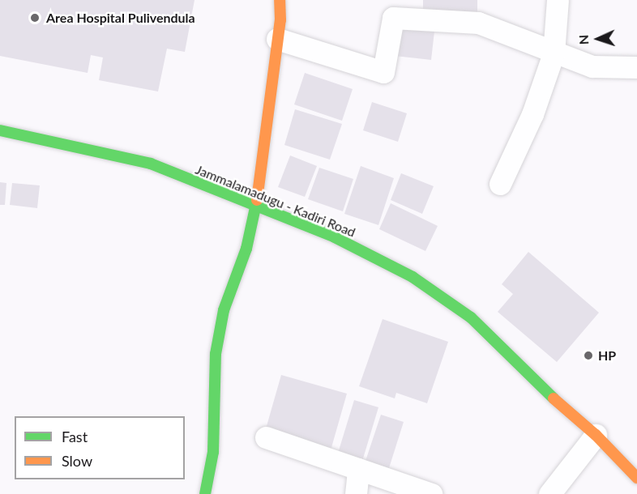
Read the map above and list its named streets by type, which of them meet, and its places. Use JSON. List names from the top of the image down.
{
  "streets": {
    "main road": ["Jammalamadugu - Kadiri Road"]
  },
  "places": ["Area Hospital Pulivendula", "HP"],
  "legend": ["Fast", "Slow"],
  "north": "left"
}
